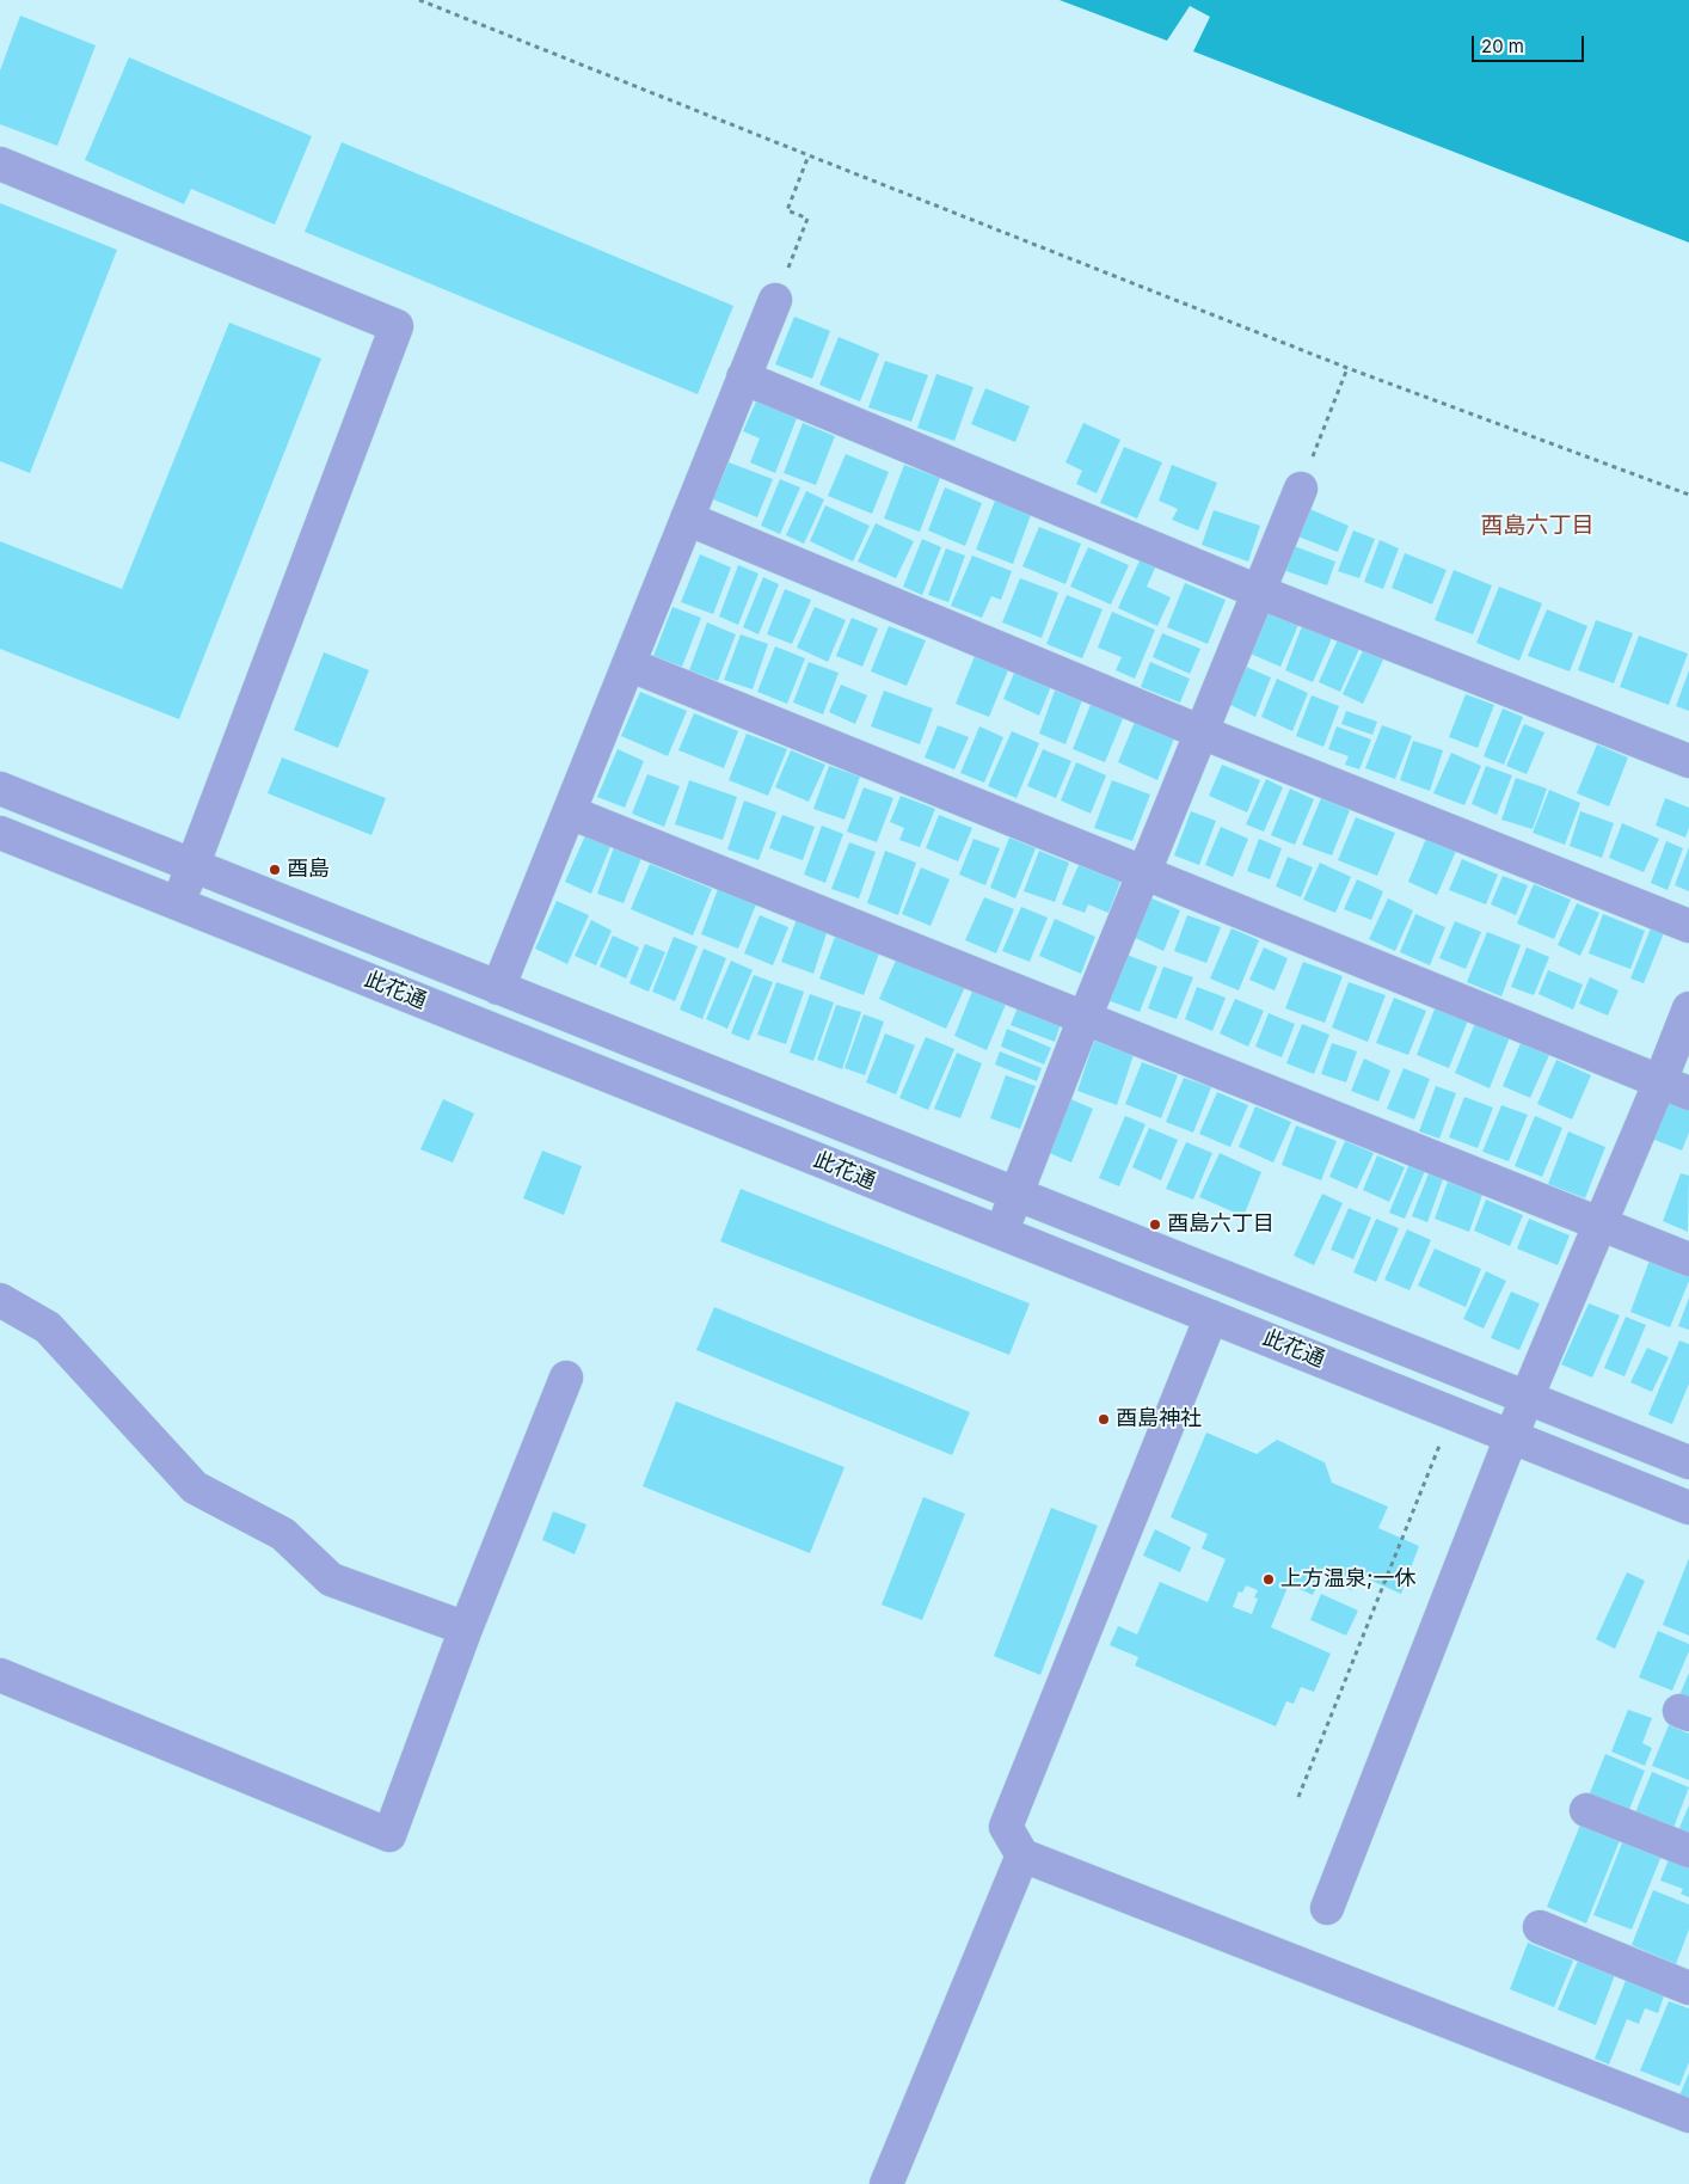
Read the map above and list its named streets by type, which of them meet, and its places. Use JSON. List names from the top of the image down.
{
  "streets": {
    "street": ["此花通"]
  },
  "districts": ["酉島六丁目"],
  "places": [
    "酉島",
    "酉島六丁目",
    "酉島神社",
    "上方温泉;一休"
  ],
  "scale_bar": "20 m"
}
